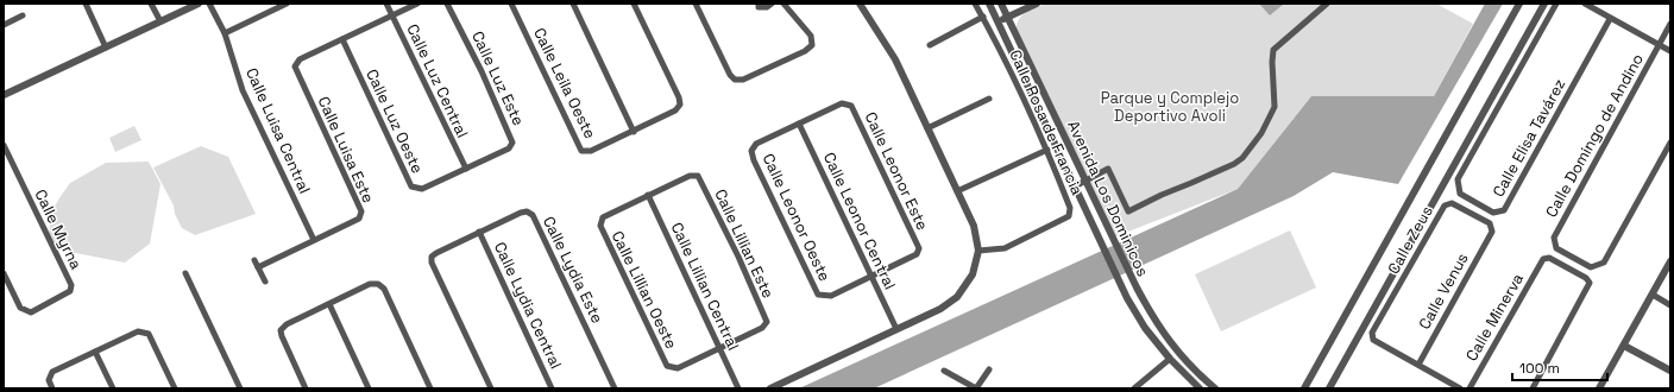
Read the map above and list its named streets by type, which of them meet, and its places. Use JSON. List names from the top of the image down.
{
  "streets": {
    "street": [
      "Calle Luz Este",
      "Calle Luz Central",
      "Calle Leila Oeste",
      "Calle Luz Oeste",
      "Calle Rosa de Francia",
      "Calle Luisa Central",
      "Calle Domingo de Andino",
      "Calle Elisa Tavárez",
      "Calle Luisa Este",
      "Calle Leonor Este",
      "Avenida Los Dominicos",
      "Calle Leonor Oeste",
      "Calle Leonor Central",
      "Calle Myrna",
      "Calle Zeus",
      "Calle Lillian Este",
      "Calle Lydia Este",
      "Calle Lillian Central",
      "Calle Lillian Oeste",
      "Calle Venus",
      "Calle Lydia Central",
      "Calle Minerva"
    ]
  },
  "crossings": [
    ["Calle Luz Este", "Calle Luz Central"],
    ["Calle Luz Este", "Calle Luz Oeste"],
    ["Calle Luz Central", "Calle Luz Oeste"],
    ["Calle Luz Oeste", "Calle Luisa Este"],
    ["Calle Luisa Central", "Calle Luisa Este"],
    ["Calle Leonor Este", "Calle Leonor Oeste"],
    ["Calle Leonor Este", "Calle Leonor Central"],
    ["Calle Leonor Oeste", "Calle Leonor Central"],
    ["Calle Zeus", "Calle Venus"],
    ["Calle Lillian Este", "Calle Lillian Central"],
    ["Calle Lillian Este", "Calle Lillian Oeste"],
    ["Calle Lydia Este", "Calle Lydia Central"],
    ["Calle Lillian Central", "Calle Lillian Oeste"]
  ],
  "parks": ["Parque y Complejo Deportivo Avoli"],
  "scale_bar": "100 m"
}
